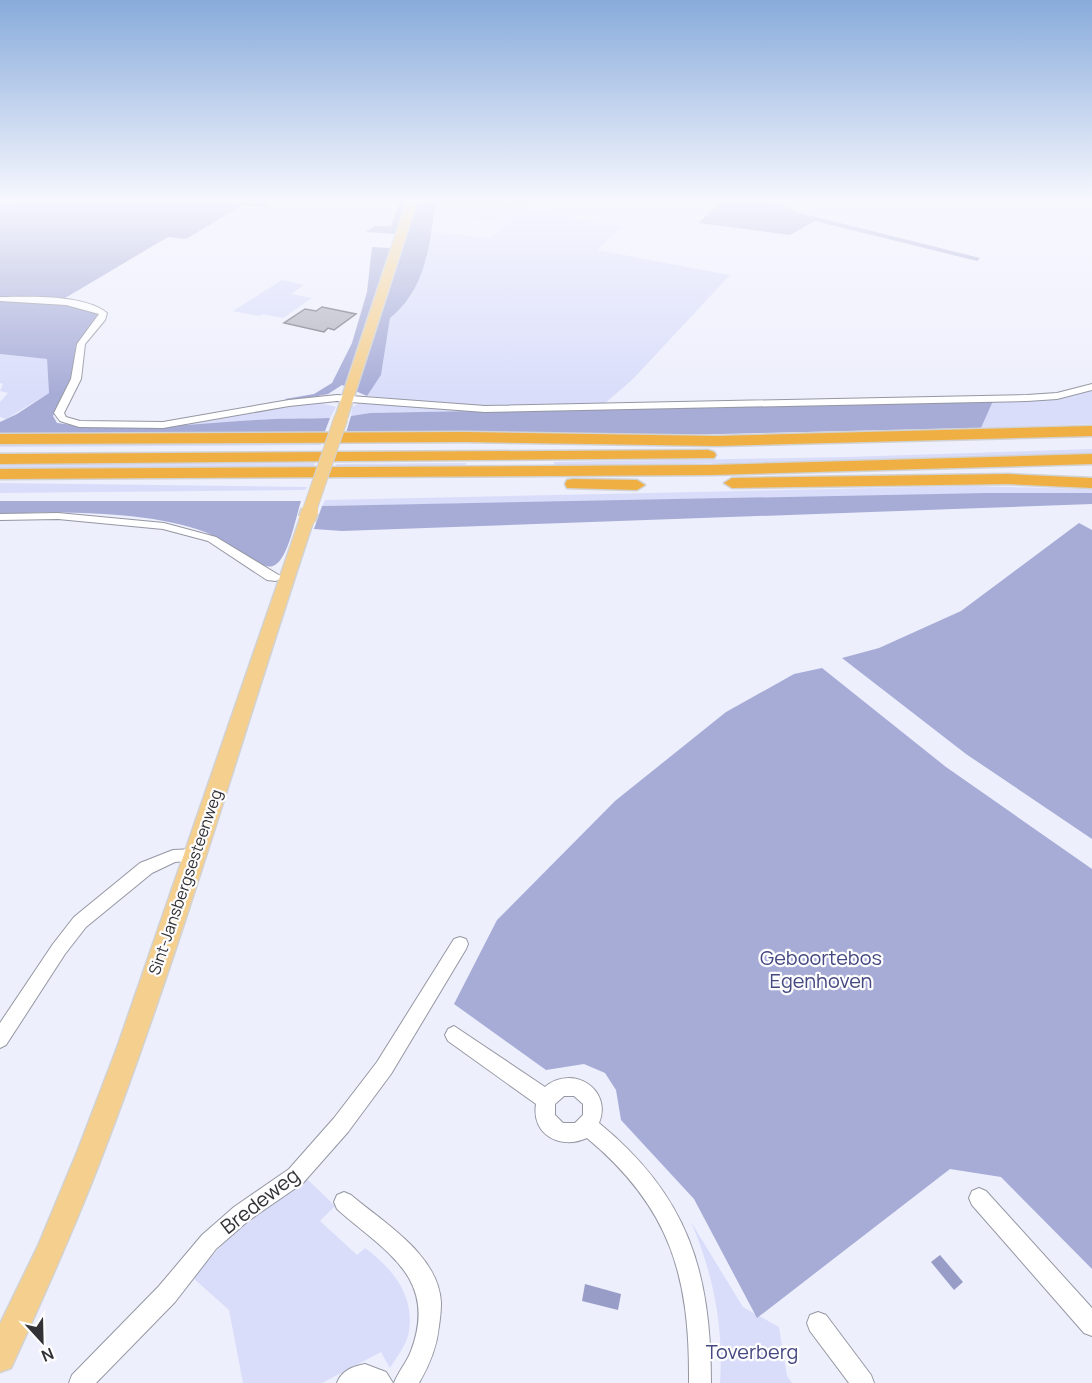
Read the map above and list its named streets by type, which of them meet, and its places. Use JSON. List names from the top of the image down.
{
  "streets": {
    "main road": ["Sint-Jansbergsesteenweg"],
    "street": ["Bredeweg"]
  },
  "parks": ["Geboortebos Egenhoven", "Toverberg"],
  "north": "bottom"
}
